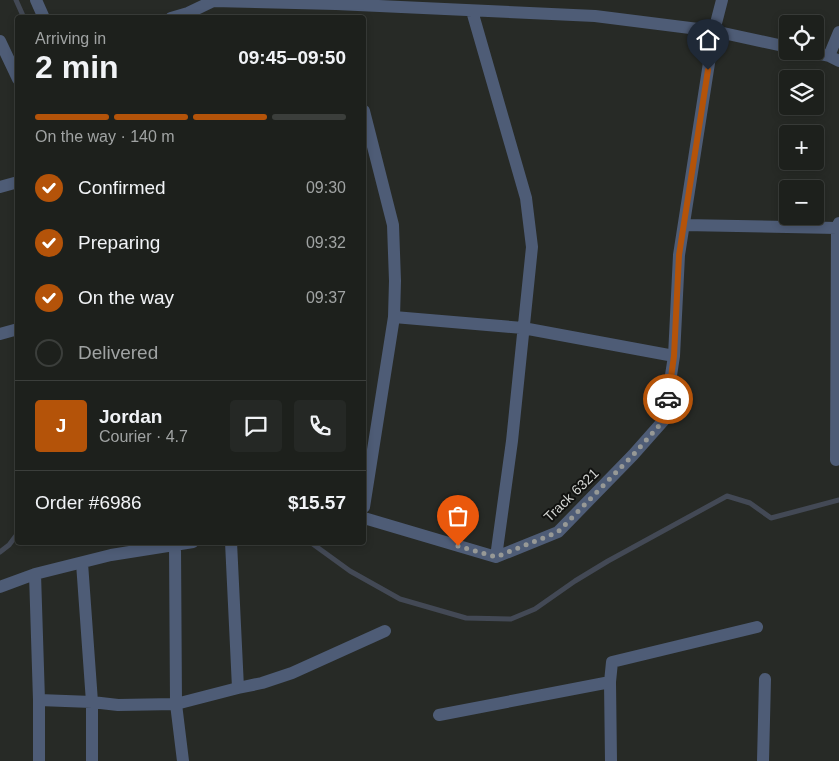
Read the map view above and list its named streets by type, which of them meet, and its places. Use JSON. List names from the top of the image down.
{
  "streets": {
    "street": ["Track 6321"]
  },
  "page": {
    "map_buttons": ["+", "−"],
    "heading": ["2 min", "Arriving in", "09:45–09:50"],
    "panel": [
      "Jordan",
      "Courier · 4.7",
      "Order #6986",
      "$15.57"
    ],
    "bar": "On the way · 140 m",
    "list": [
      ["Confirmed", "09:30"],
      ["Preparing", "09:32"],
      ["On the way", "09:37"],
      "Delivered"
    ],
    "round": "J"
  }
}
